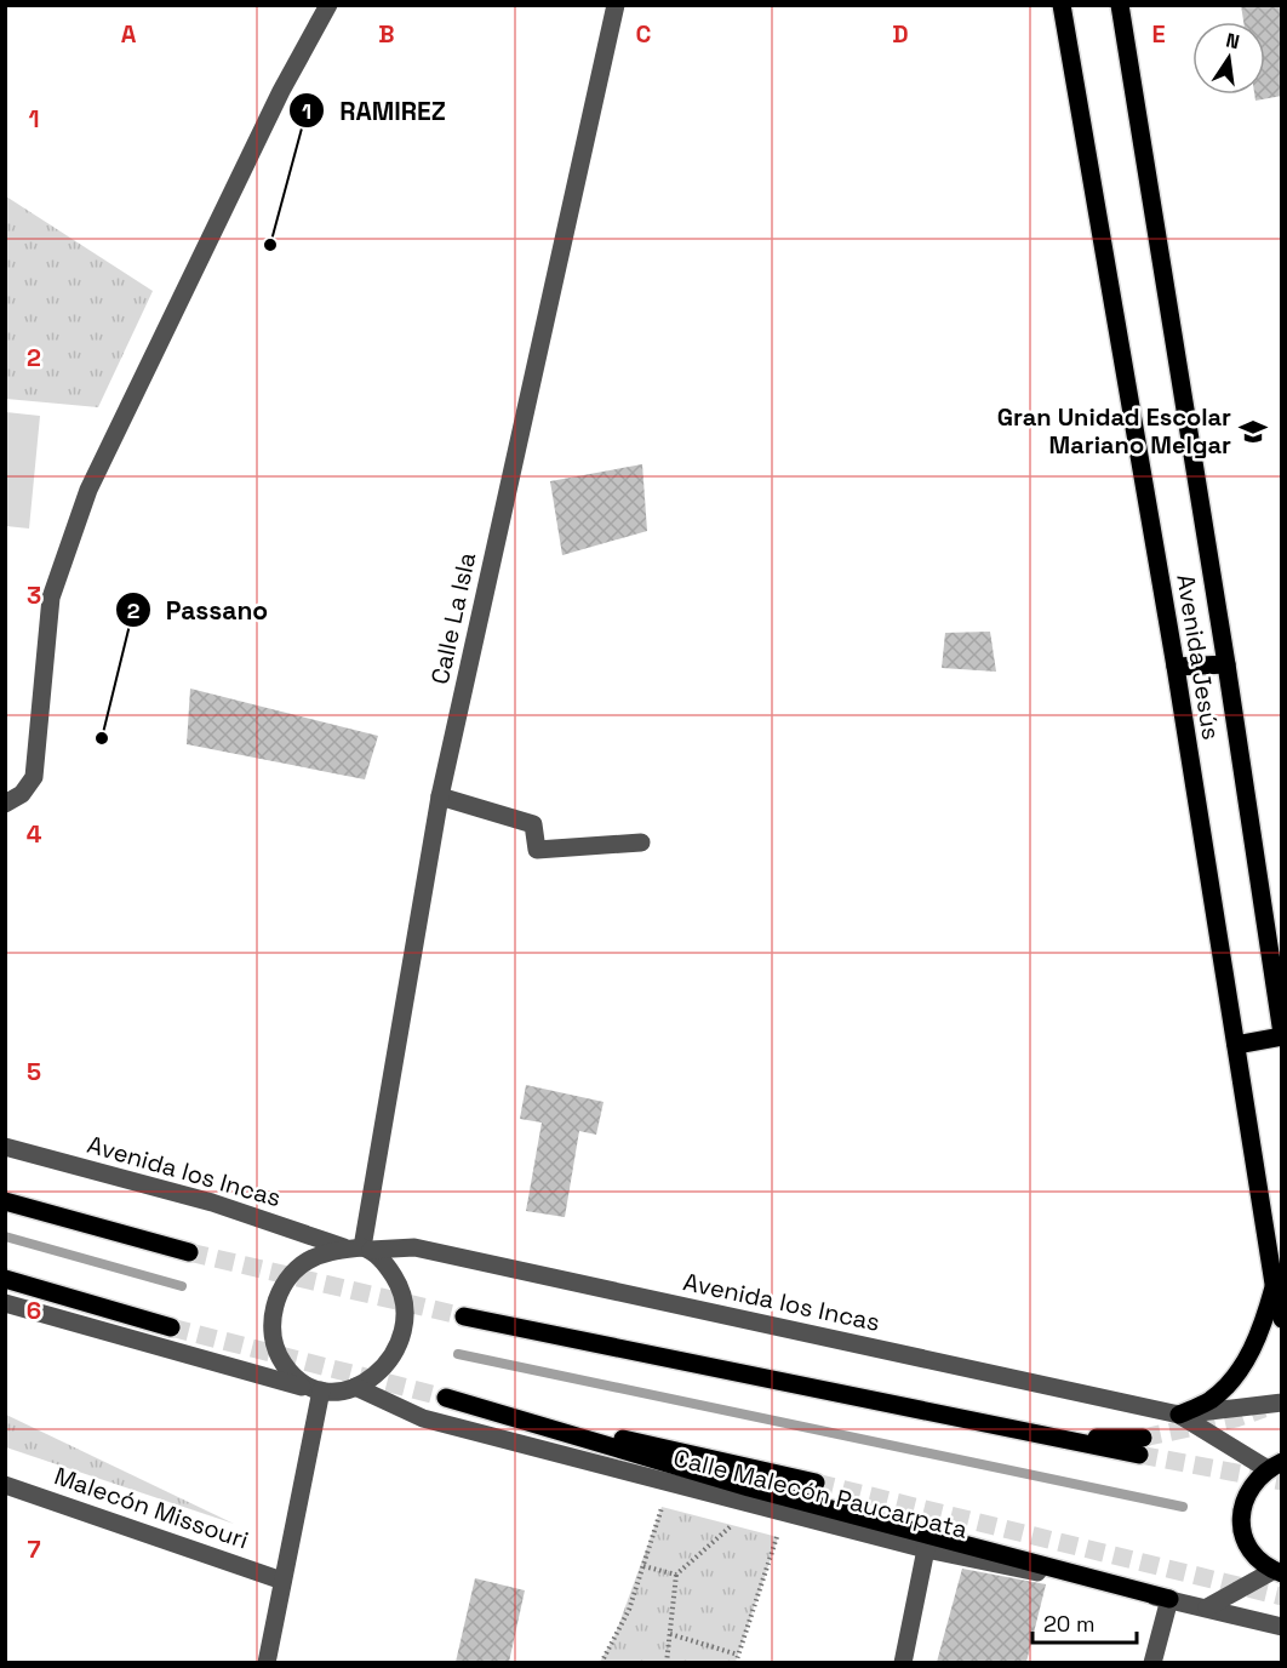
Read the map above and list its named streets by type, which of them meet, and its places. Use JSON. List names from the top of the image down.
{
  "streets": {
    "main road": ["Avenida Jesús"],
    "street": [
      "Calle La Isla",
      "Avenida los Incas",
      "Calle Malecón Paucarpata",
      "Malecón Missouri"
    ]
  },
  "crossings": [
    ["Calle La Isla", "Avenida los Incas"],
    ["Calle La Isla", "Calle Malecón Paucarpata"],
    ["Avenida los Incas", "Calle Malecón Paucarpata"]
  ],
  "places": {
    "other": ["RAMIREZ", "Passano"],
    "school or university": ["Gran Unidad Escolar Mariano Melgar"]
  },
  "scale_bar": "20 m",
  "north": "top",
  "grid": {
    "columns": [
      "A",
      "B",
      "C",
      "D",
      "E"
    ],
    "rows": [
      "1",
      "2",
      "3",
      "4",
      "5",
      "6",
      "7"
    ]
  }
}
